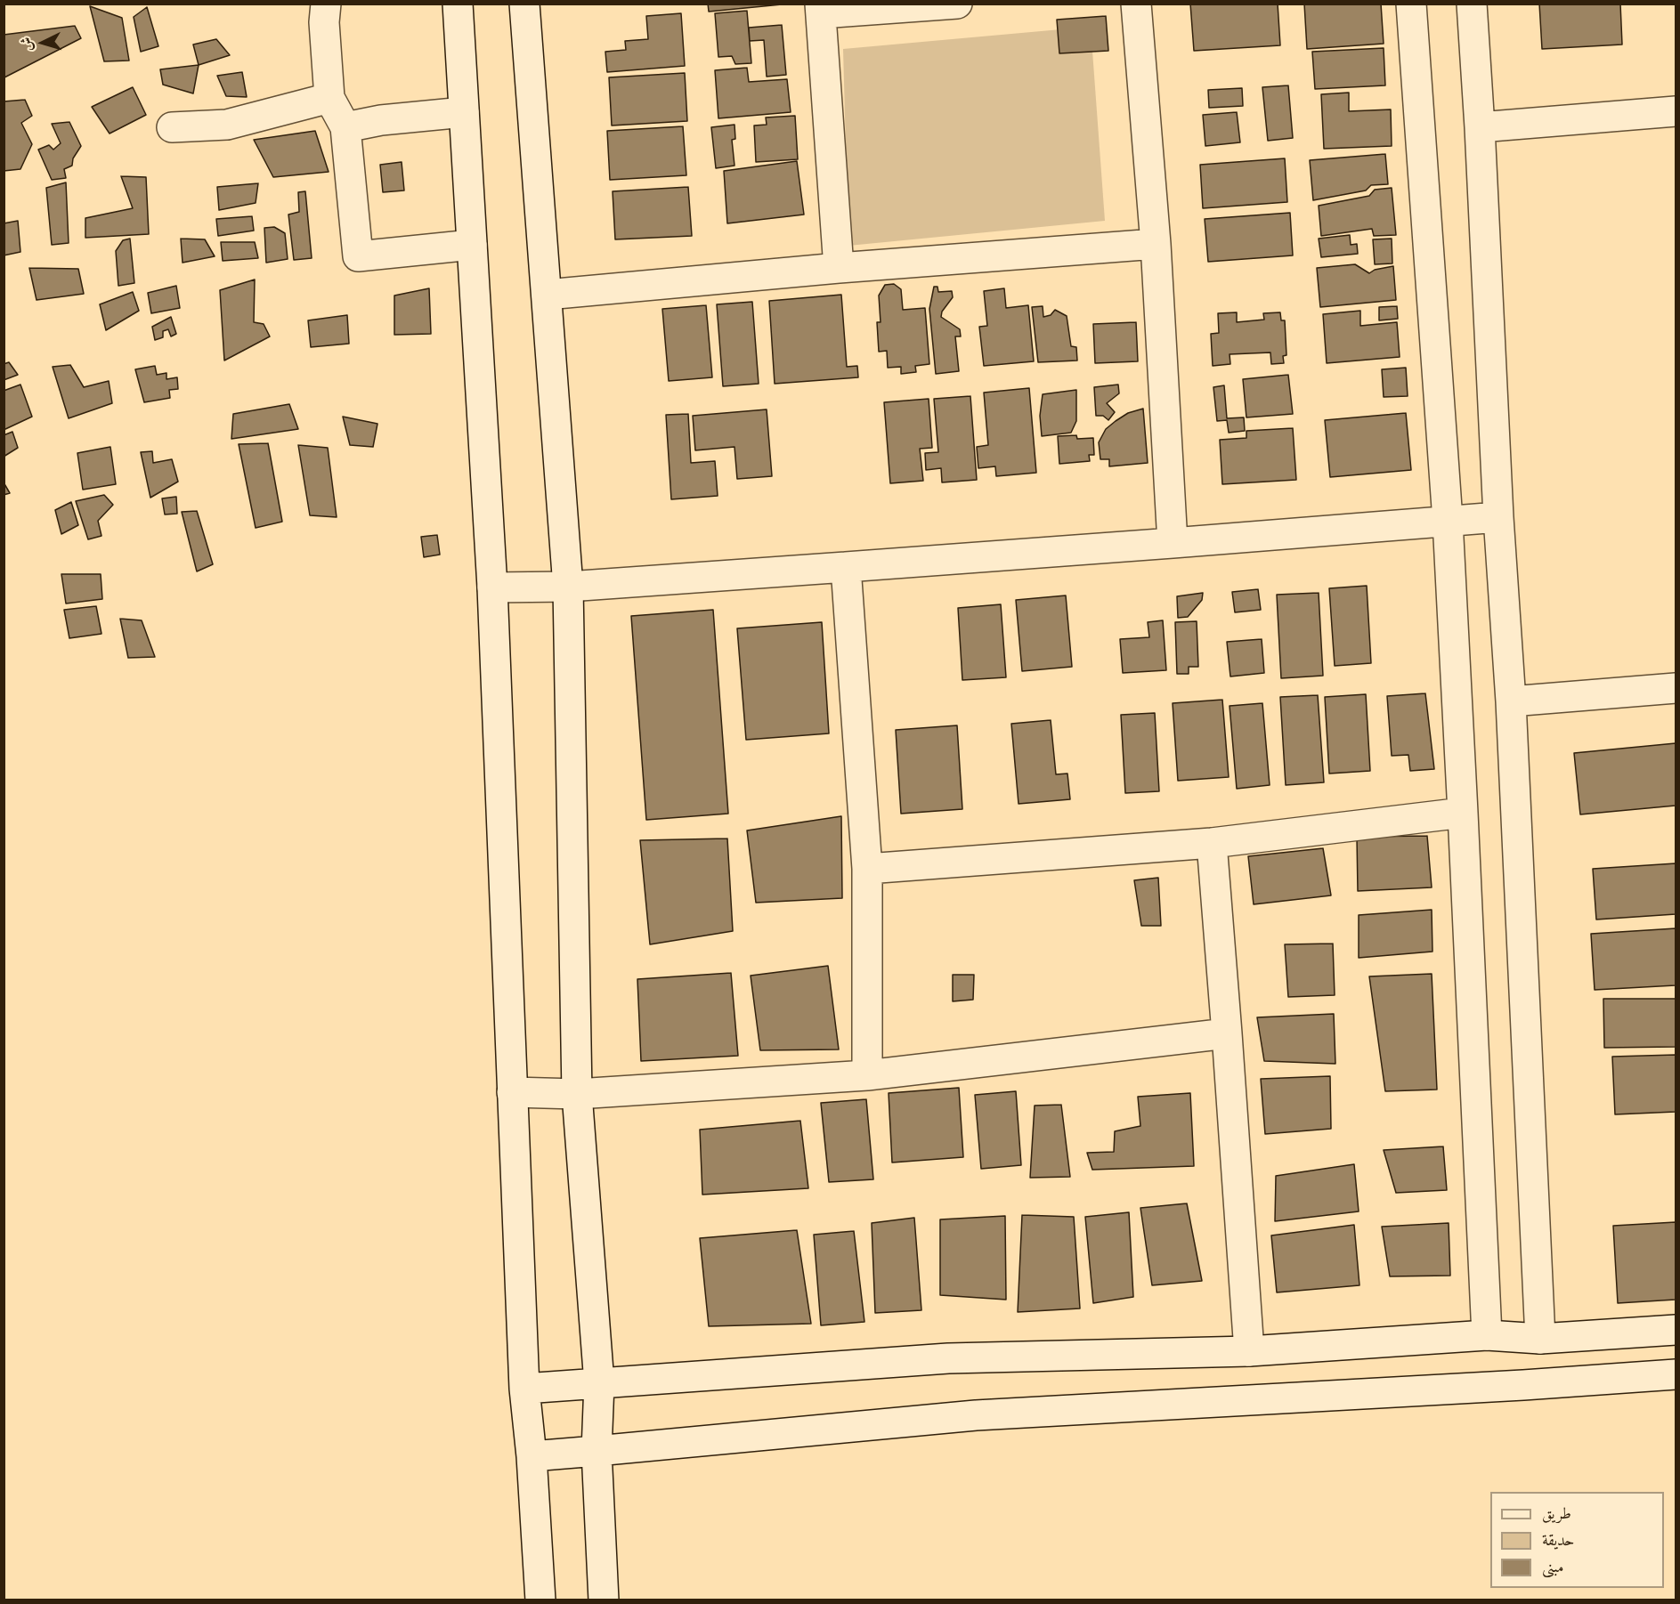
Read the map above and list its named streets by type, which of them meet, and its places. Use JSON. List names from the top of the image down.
{
  "legend": ["طريق", "حديقة", "مبنى"],
  "north": "left"
}
